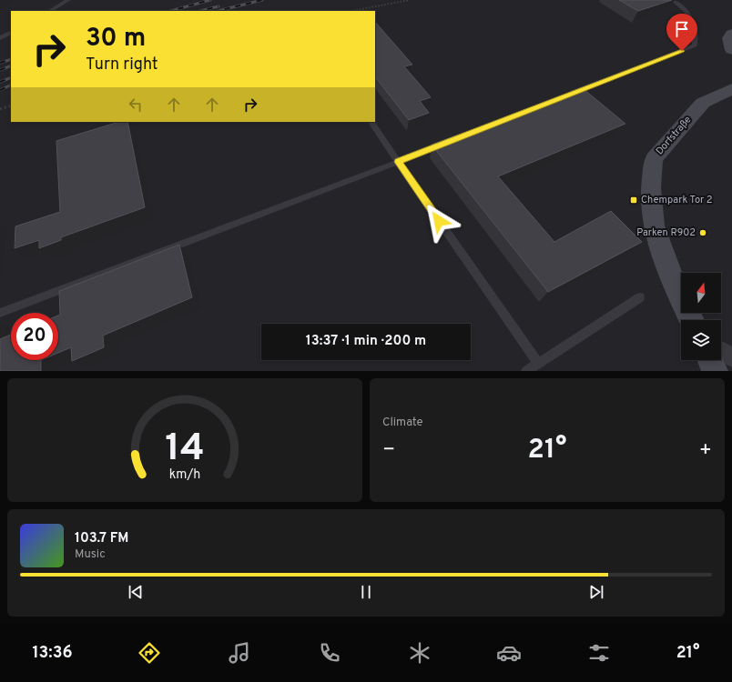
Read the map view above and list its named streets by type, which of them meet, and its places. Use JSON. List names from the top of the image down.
{
  "streets": {
    "street": ["Dorfstraße"]
  },
  "places": {
    "transit": ["Chempark Tor 2"],
    "other": ["Parken R902"]
  },
  "north": "top",
  "page": {
    "turn": ["30 m", "Turn right"],
    "limit": "20",
    "trip": "13:37 · 1 min · 200 m",
    "tile": "Climate",
    "heat": ["−", "21°", "+"],
    "song": ["103.7 FM", "Music"],
    "tabs": ["13:36", "21°"],
    "gauge": ["14", "km/h"]
  }
}
